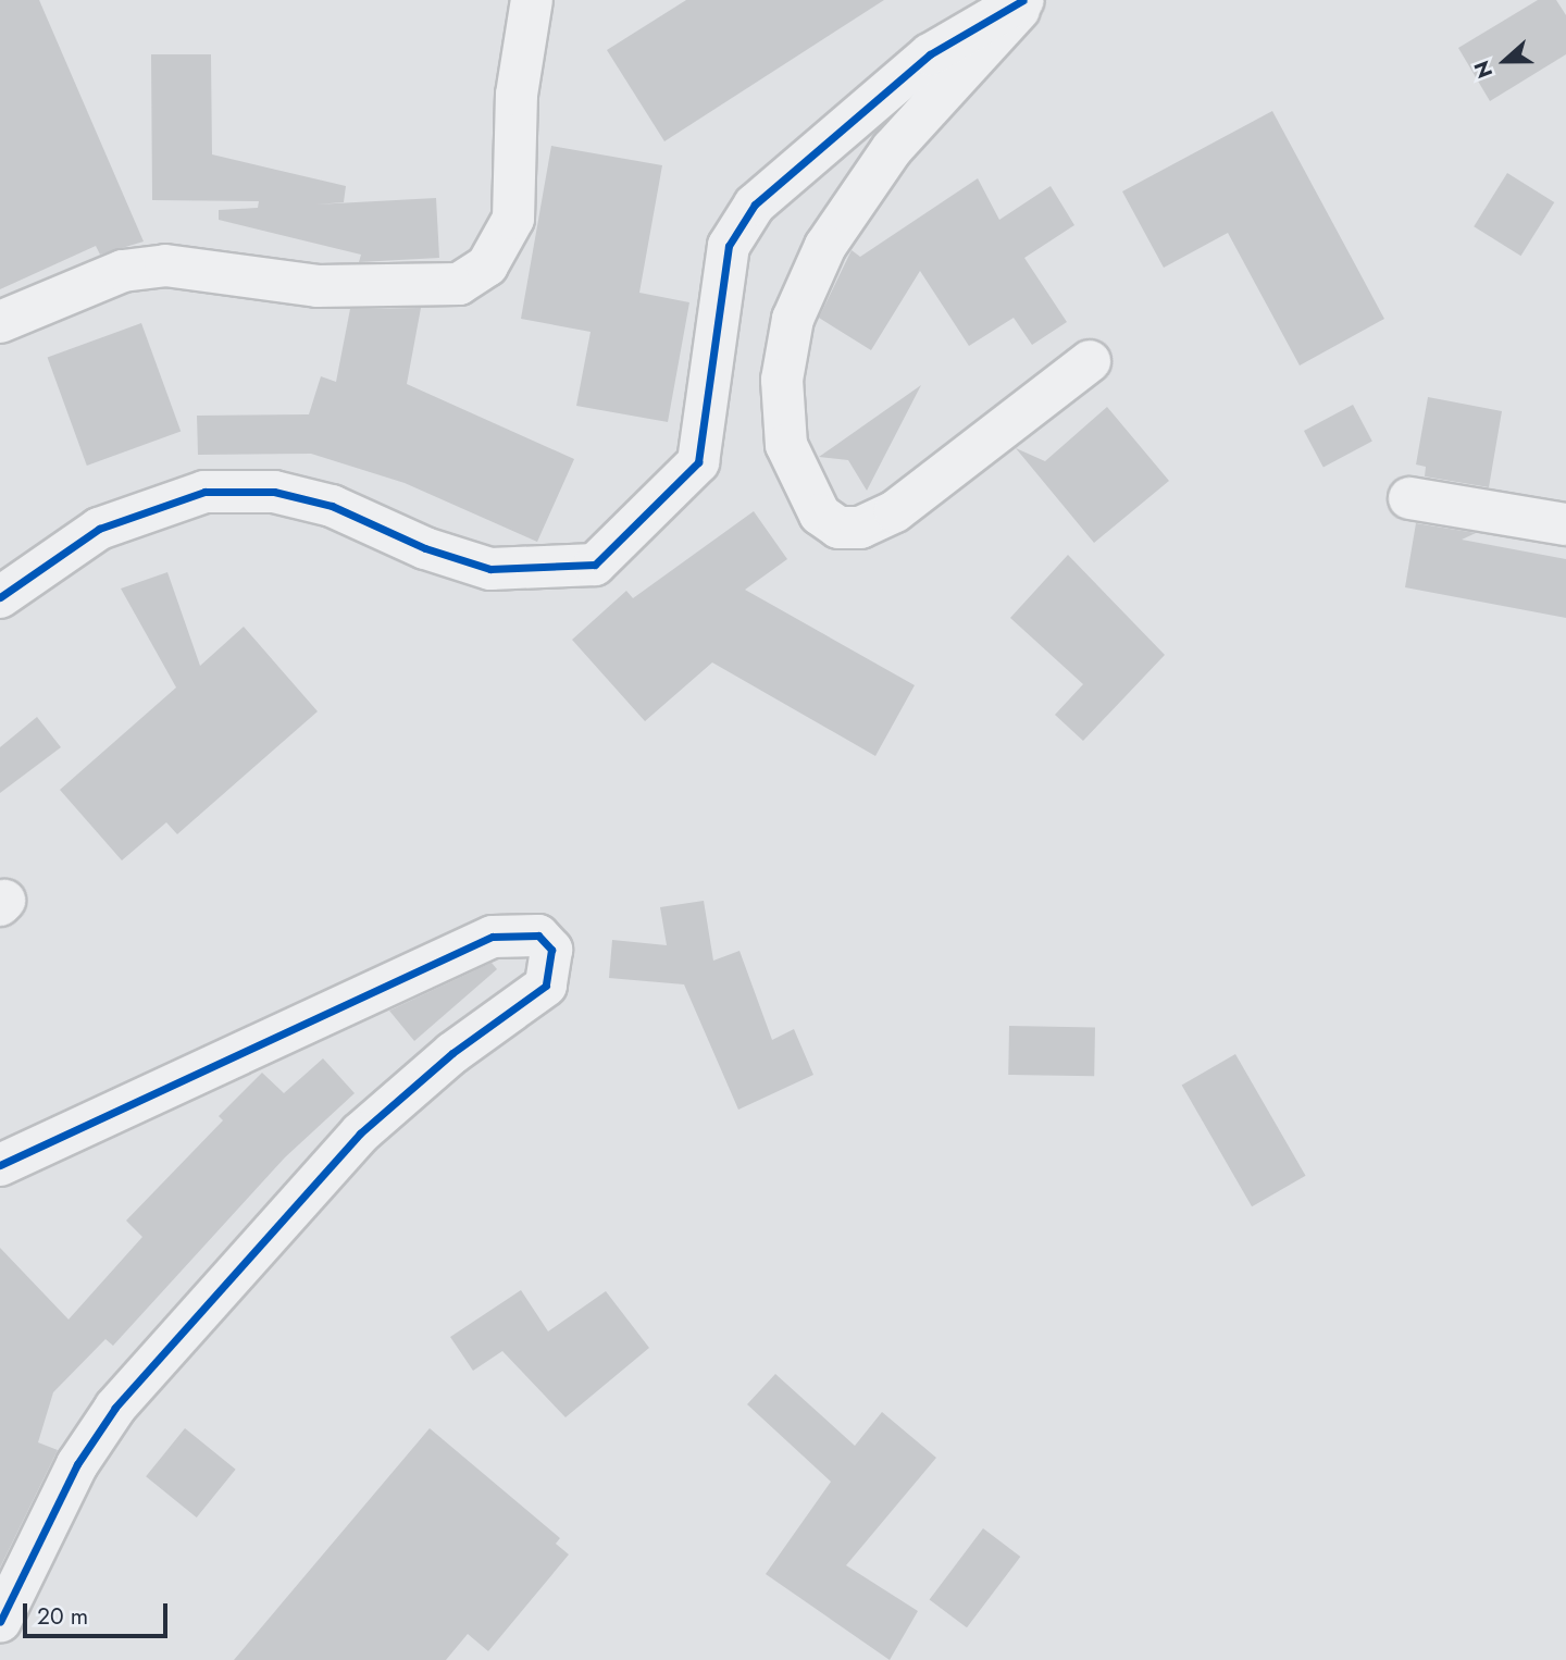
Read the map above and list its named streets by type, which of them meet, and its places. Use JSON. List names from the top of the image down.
{
  "scale_bar": "20 m",
  "north": "left"
}
